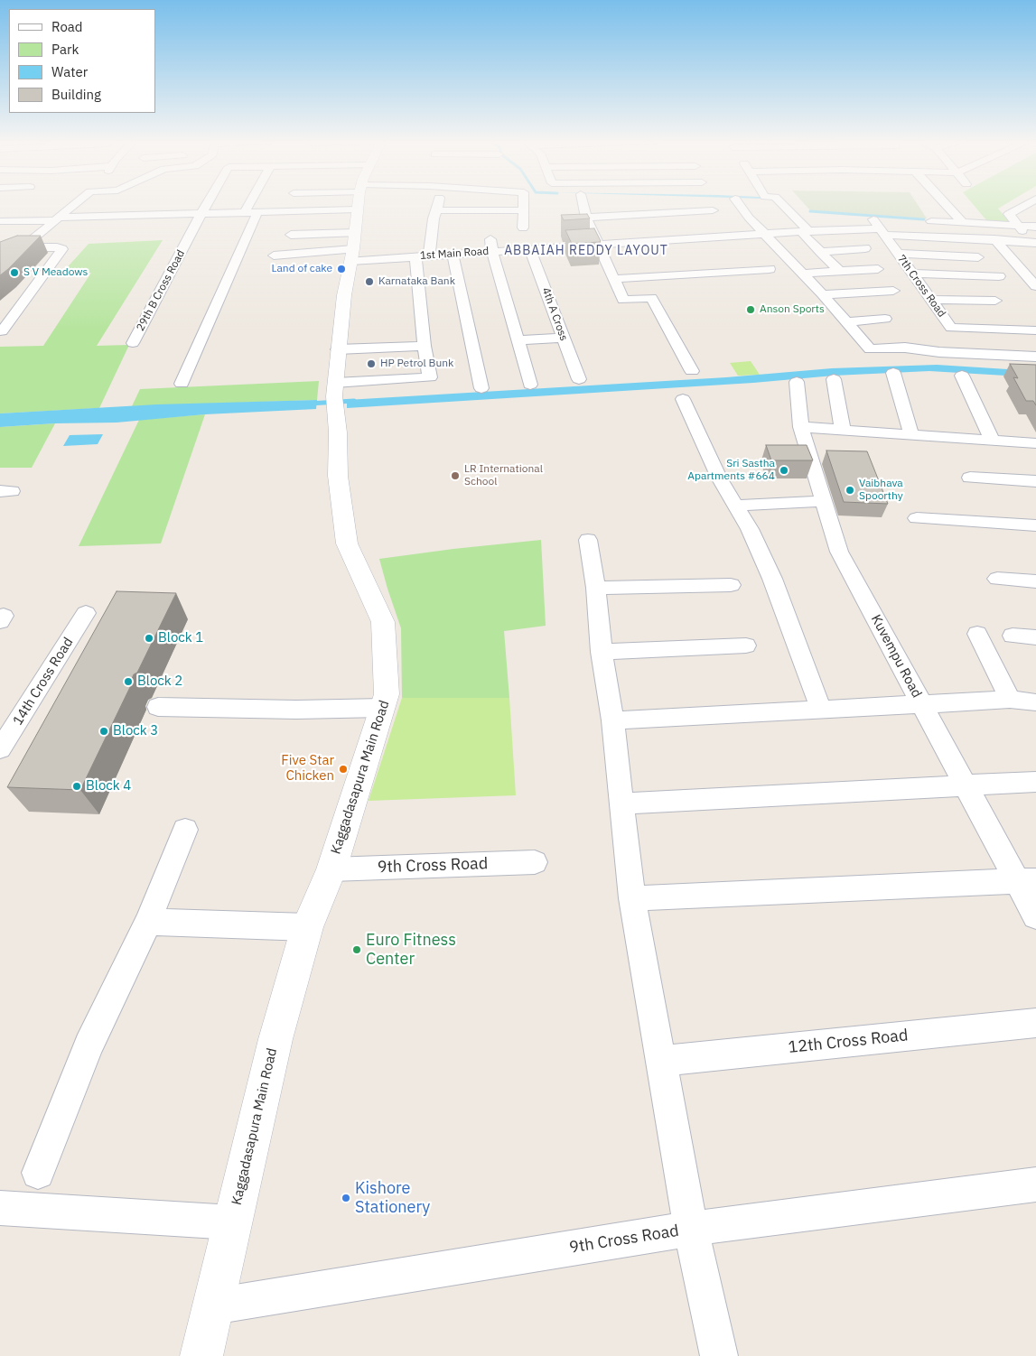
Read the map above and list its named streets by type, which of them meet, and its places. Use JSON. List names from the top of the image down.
{
  "streets": {
    "main road": ["Kaggadasapura Main Road"],
    "street": [
      "1st Main Road",
      "7th Cross Road",
      "29th B Cross Road",
      "4th A Cross",
      "Kuvempu Road",
      "14th Cross Road",
      "9th Cross Road",
      "12th Cross Road"
    ]
  },
  "crossings": [
    ["1st Main Road", "7th Cross Road"],
    ["1st Main Road", "4th A Cross"],
    ["1st Main Road", "Kaggadasapura Main Road"],
    ["Kaggadasapura Main Road", "9th Cross Road"]
  ],
  "districts": ["ABBAIAH REDDY LAYOUT"],
  "places": [
    "Land of cake",
    "S V Meadows",
    "Karnataka Bank",
    "Anson Sports",
    "HP Petrol Bunk",
    "Sri Sastha Apartments #664",
    "LR International School",
    "Vaibhava Spoorthy",
    "Block 1",
    "Block 2",
    "Block 3",
    "Five Star Chicken",
    "Block 4",
    "Euro Fitness Center",
    "Kishore Stationery"
  ],
  "legend": [
    "Road",
    "Park",
    "Water",
    "Building"
  ]
}
